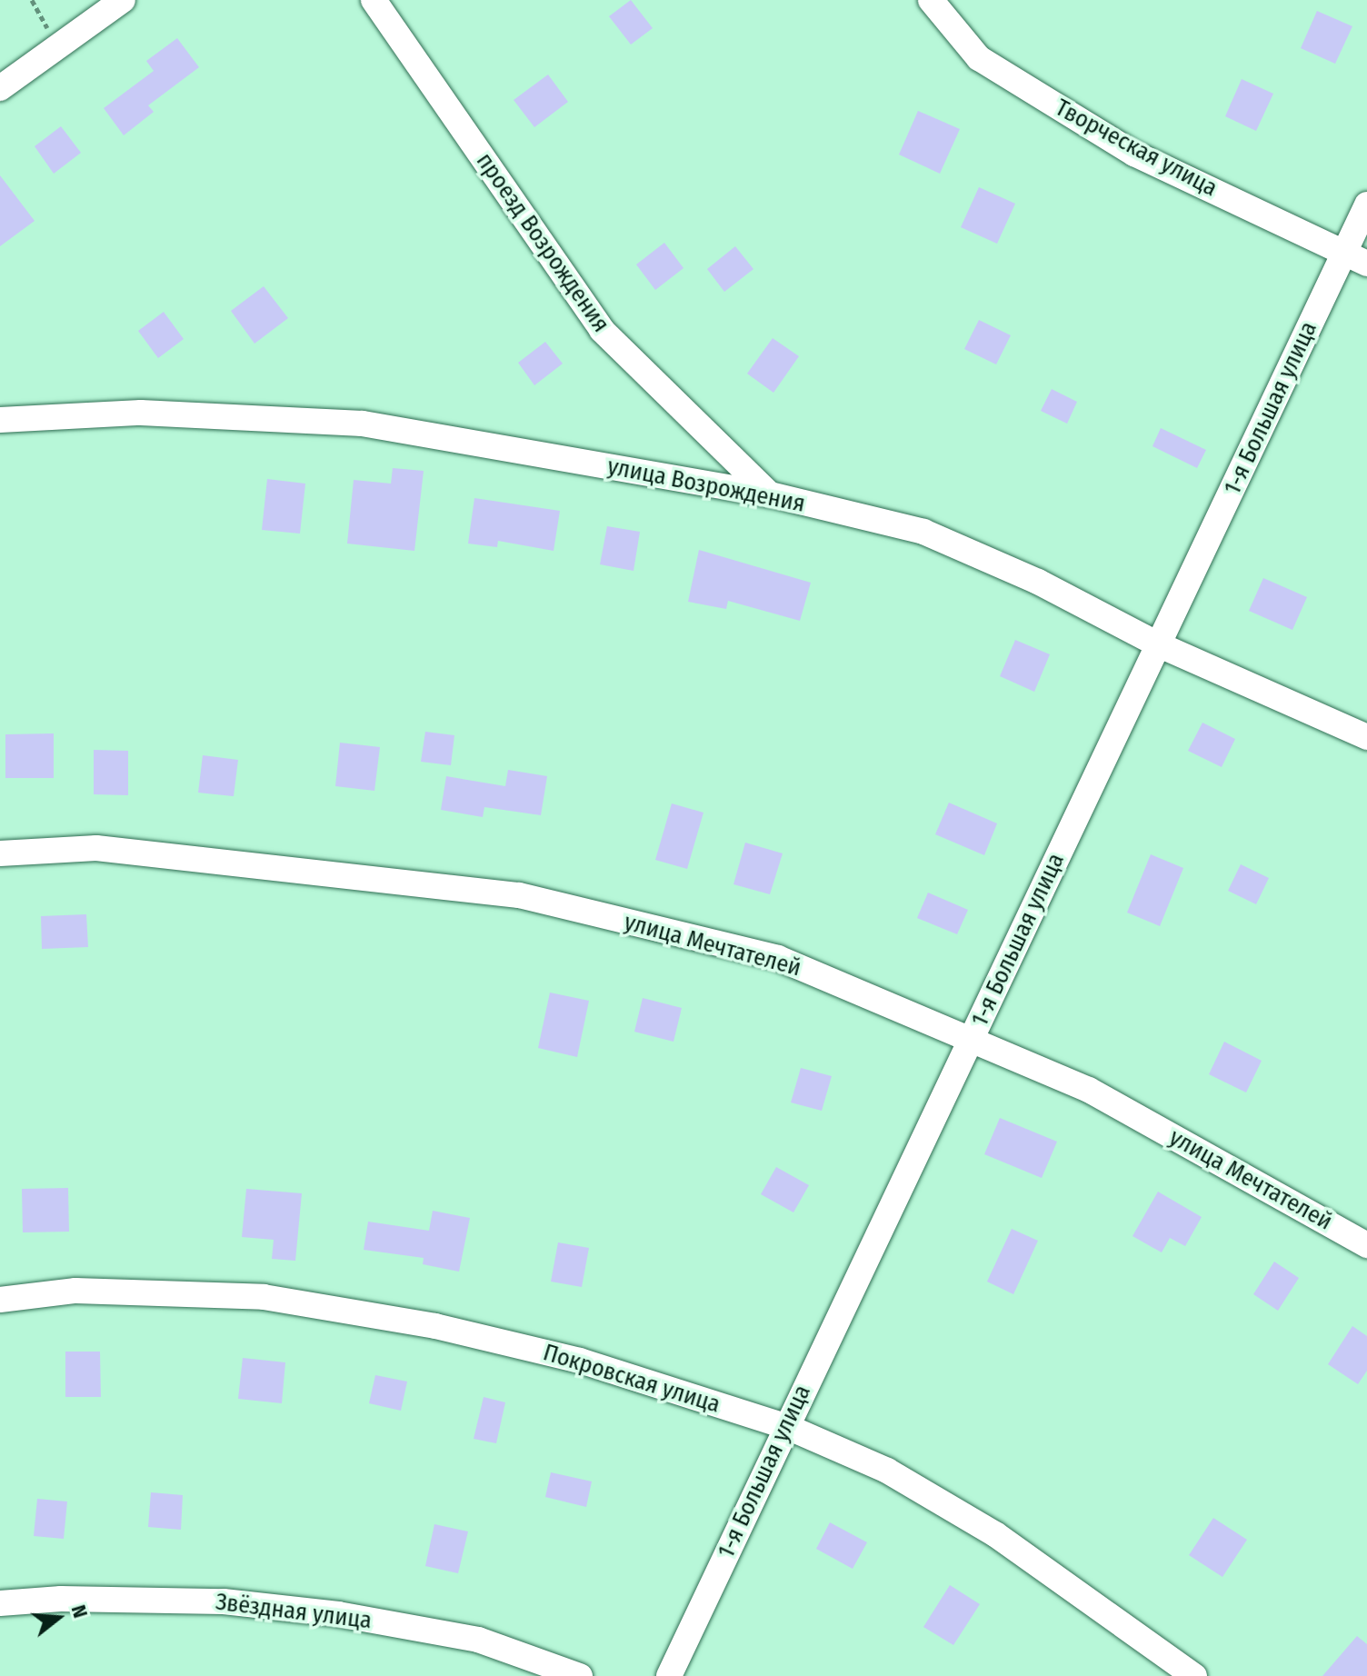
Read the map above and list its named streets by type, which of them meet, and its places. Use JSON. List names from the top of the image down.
{
  "streets": {
    "street": [
      "Творческая улица",
      "проезд Возрождения",
      "1-я Большая улица",
      "улица Возрождения",
      "улица Мечтателей",
      "Покровская улица",
      "Звёздная улица"
    ]
  },
  "crossings": [
    ["Творческая улица", "1-я Большая улица"],
    ["проезд Возрождения", "улица Возрождения"],
    ["1-я Большая улица", "улица Возрождения"],
    ["1-я Большая улица", "улица Мечтателей"],
    ["1-я Большая улица", "Покровская улица"]
  ],
  "north": "right"
}
